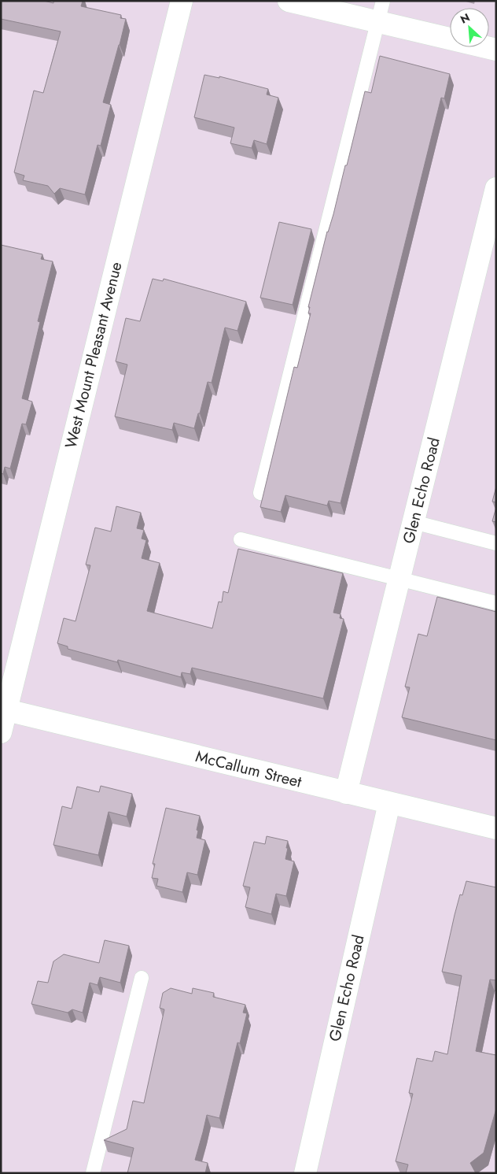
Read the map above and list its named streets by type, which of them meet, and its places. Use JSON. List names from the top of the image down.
{
  "streets": {
    "street": ["West Mount Pleasant Avenue", "Glen Echo Road", "McCallum Street"]
  },
  "crossings": [
    ["West Mount Pleasant Avenue", "McCallum Street"],
    ["Glen Echo Road", "McCallum Street"]
  ],
  "north": "top left"
}
